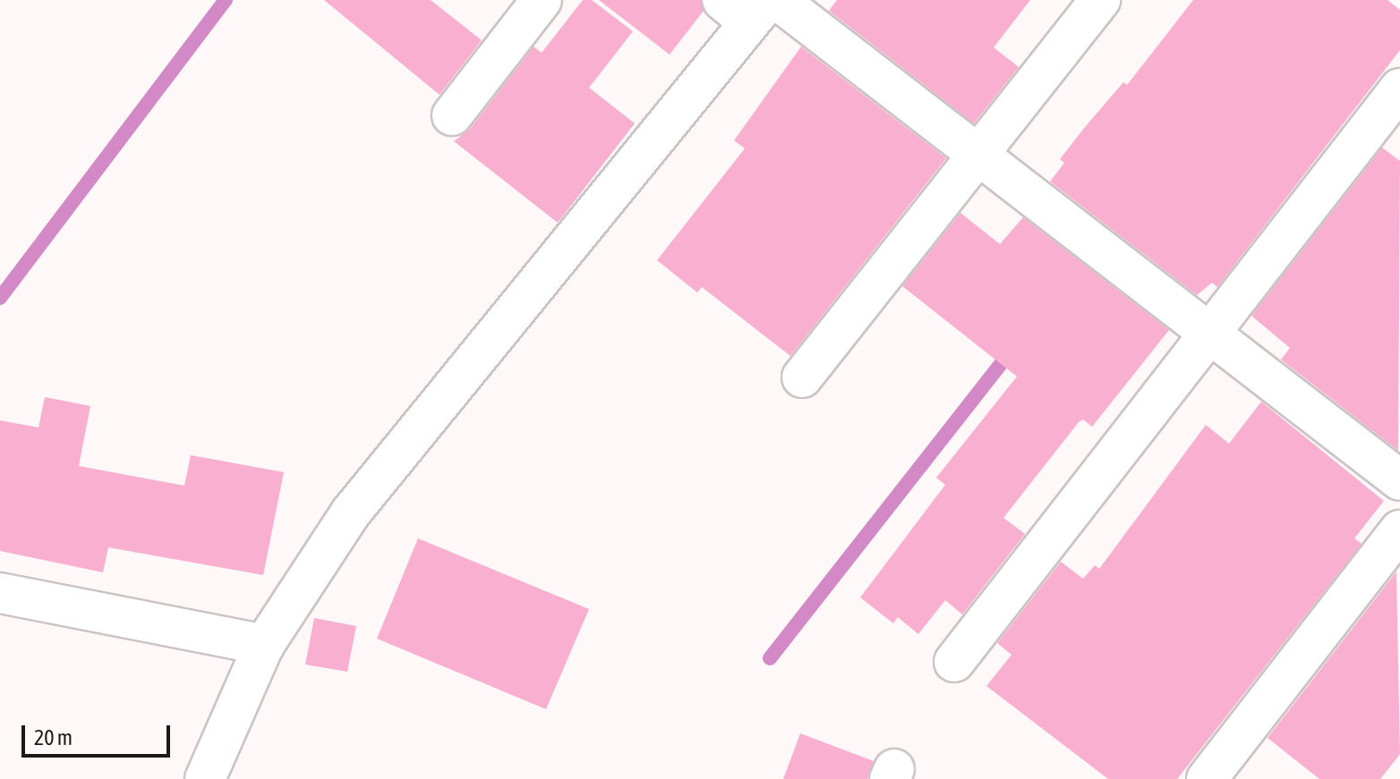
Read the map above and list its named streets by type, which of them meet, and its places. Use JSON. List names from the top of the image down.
{
  "scale_bar": "20 m"
}
